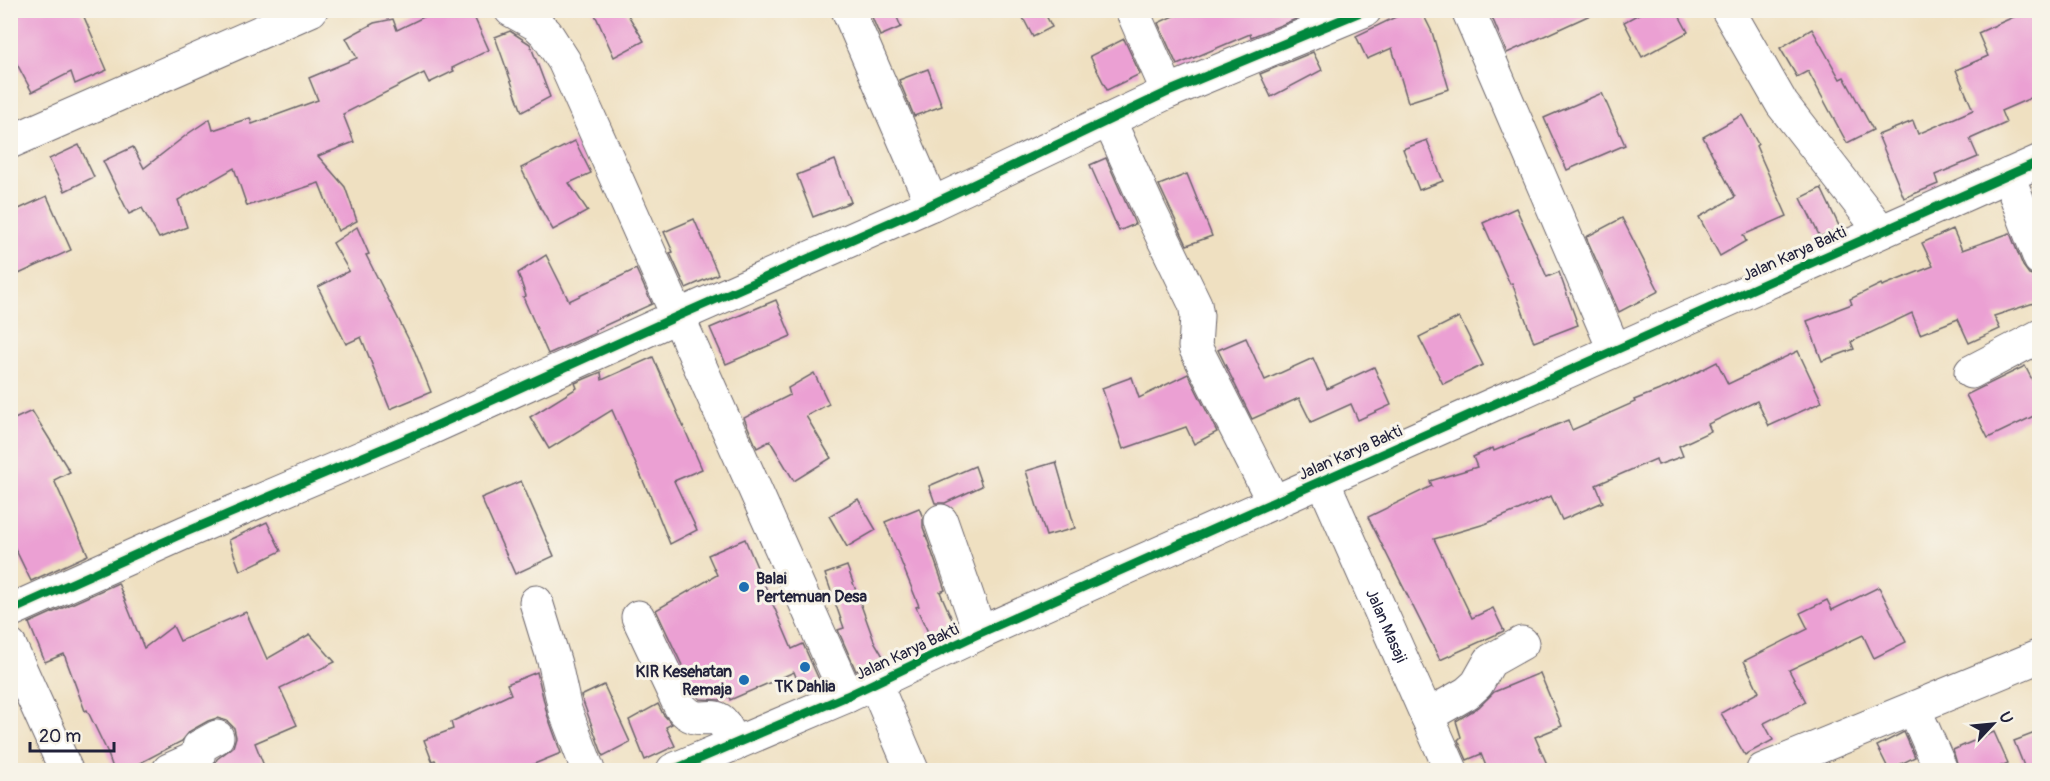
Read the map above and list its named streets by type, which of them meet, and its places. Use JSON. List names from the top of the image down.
{
  "streets": {
    "street": ["Jalan Karya Bakti", "Jalan Masaji"]
  },
  "crossings": [
    ["Jalan Karya Bakti", "Jalan Masaji"]
  ],
  "places": ["Balai Pertemuan Desa", "TK Dahlia", "KIR Kesehatan Remaja"],
  "scale_bar": "20 m",
  "north": "top right"
}
